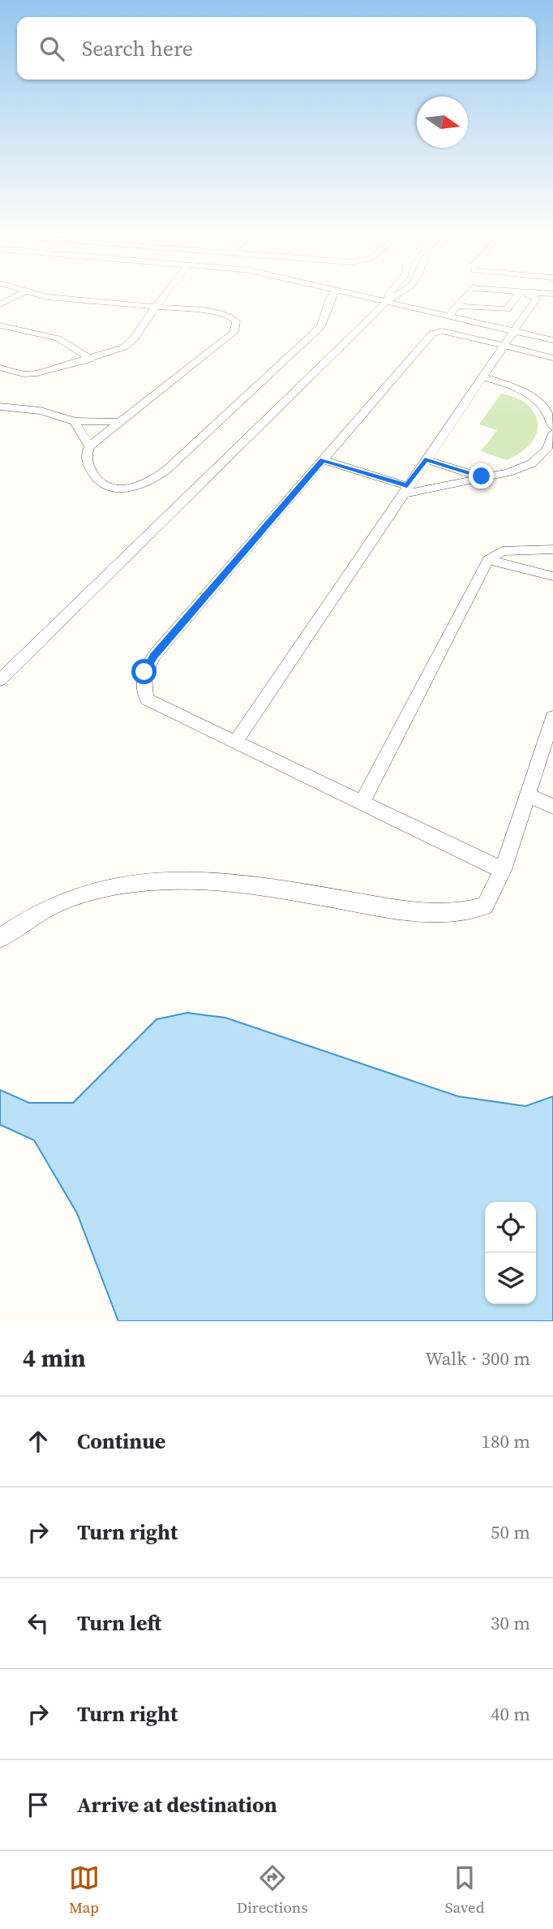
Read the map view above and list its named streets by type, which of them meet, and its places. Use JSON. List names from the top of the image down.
{
  "north": "right",
  "page": {
    "search": "Search here",
    "heading": ["4 min", "Walk · 300 m"],
    "list": [
      ["Continue", "180 m"],
      ["Turn right", "50 m"],
      ["Turn left", "30 m"],
      ["Turn right", "40 m"],
      "Arrive at destination"
    ],
    "nav": ["Map", "Directions", "Saved"]
  }
}
